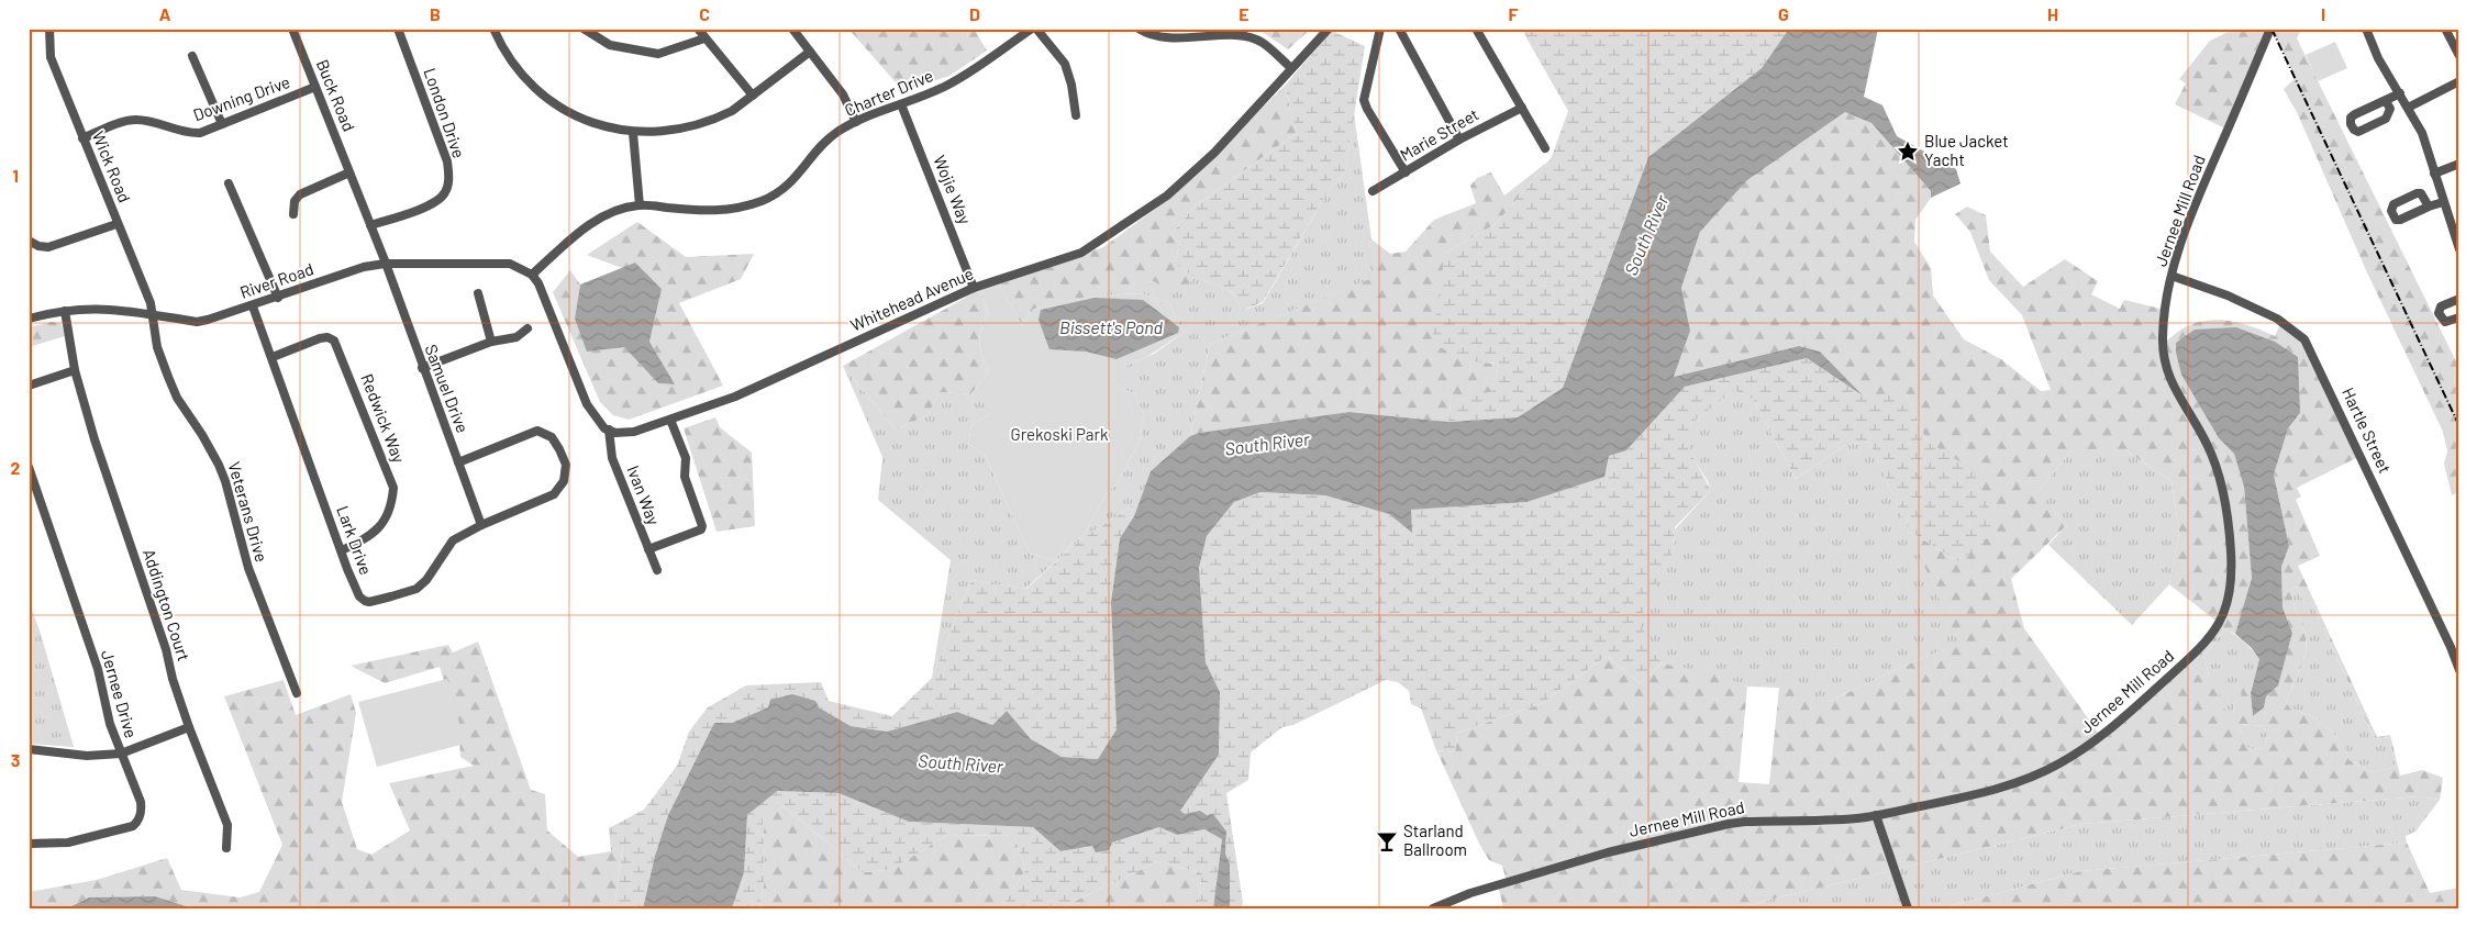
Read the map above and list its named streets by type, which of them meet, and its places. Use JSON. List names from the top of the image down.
{
  "streets": {
    "street": [
      "Charter Drive",
      "Buck Road",
      "Downing Drive",
      "London Drive",
      "Marie Street",
      "Wick Road",
      "Wojie Way",
      "Jernee Mill Road",
      "River Road",
      "Whitehead Avenue",
      "Samuel Drive",
      "Redwick Way",
      "Hartle Street",
      "Ivan Way",
      "Veterans Drive",
      "Lark Drive",
      "Addington Court",
      "Jernee Drive"
    ]
  },
  "crossings": [
    ["Charter Drive", "Wojie Way"],
    ["Charter Drive", "River Road"],
    ["Buck Road", "Downing Drive"],
    ["Buck Road", "London Drive"],
    ["Downing Drive", "Wick Road"],
    ["Wick Road", "River Road"],
    ["Wick Road", "Veterans Drive"],
    ["Wojie Way", "Whitehead Avenue"],
    ["Jernee Mill Road", "Hartle Street"],
    ["River Road", "Samuel Drive"],
    ["River Road", "Veterans Drive"],
    ["River Road", "Lark Drive"],
    ["River Road", "Addington Court"],
    ["Whitehead Avenue", "Ivan Way"],
    ["Samuel Drive", "Lark Drive"],
    ["Redwick Way", "Lark Drive"]
  ],
  "water": ["South River", "Bissett's Pond"],
  "parks": ["Grekoski Park"],
  "places": {
    "place": ["Blue Jacket Yacht"],
    "bar": ["Starland Ballroom"]
  },
  "grid": {
    "columns": [
      "A",
      "B",
      "C",
      "D",
      "E",
      "F",
      "G",
      "H",
      "I"
    ],
    "rows": ["1", "2", "3"]
  }
}
